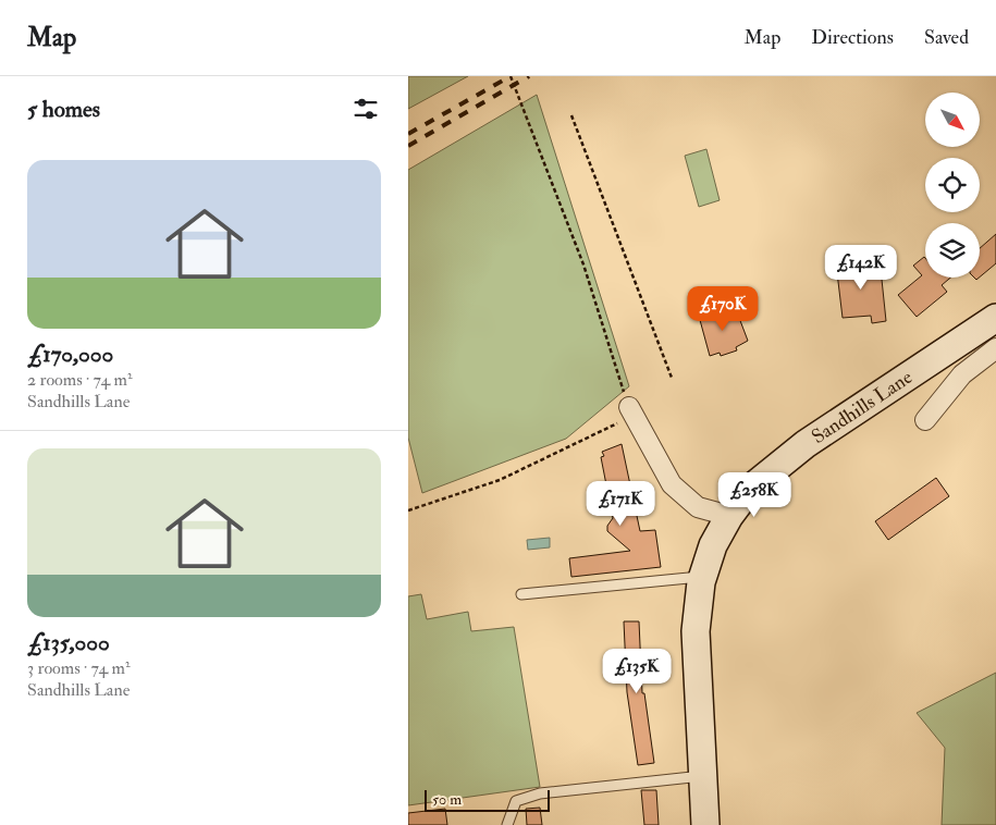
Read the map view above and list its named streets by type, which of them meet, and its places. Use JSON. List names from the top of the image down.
{
  "streets": {
    "main road": ["Sandhills Lane"]
  },
  "scale_bar": "50 m",
  "north": "bottom right",
  "page": {
    "header": "Map",
    "nav": ["Map", "Directions", "Saved"],
    "heading": "5 homes",
    "list": [
      {
        "name": "£170,000",
        "note": "2 rooms · 74 m² · Sandhills Lane"
      },
      {
        "name": "£135,000",
        "note": "3 rooms · 74 m² · Sandhills Lane"
      }
    ],
    "price": [
      "£142K",
      "£170K",
      "£258K",
      "£171K",
      "£135K"
    ],
    "scale": "50 m"
  }
}
